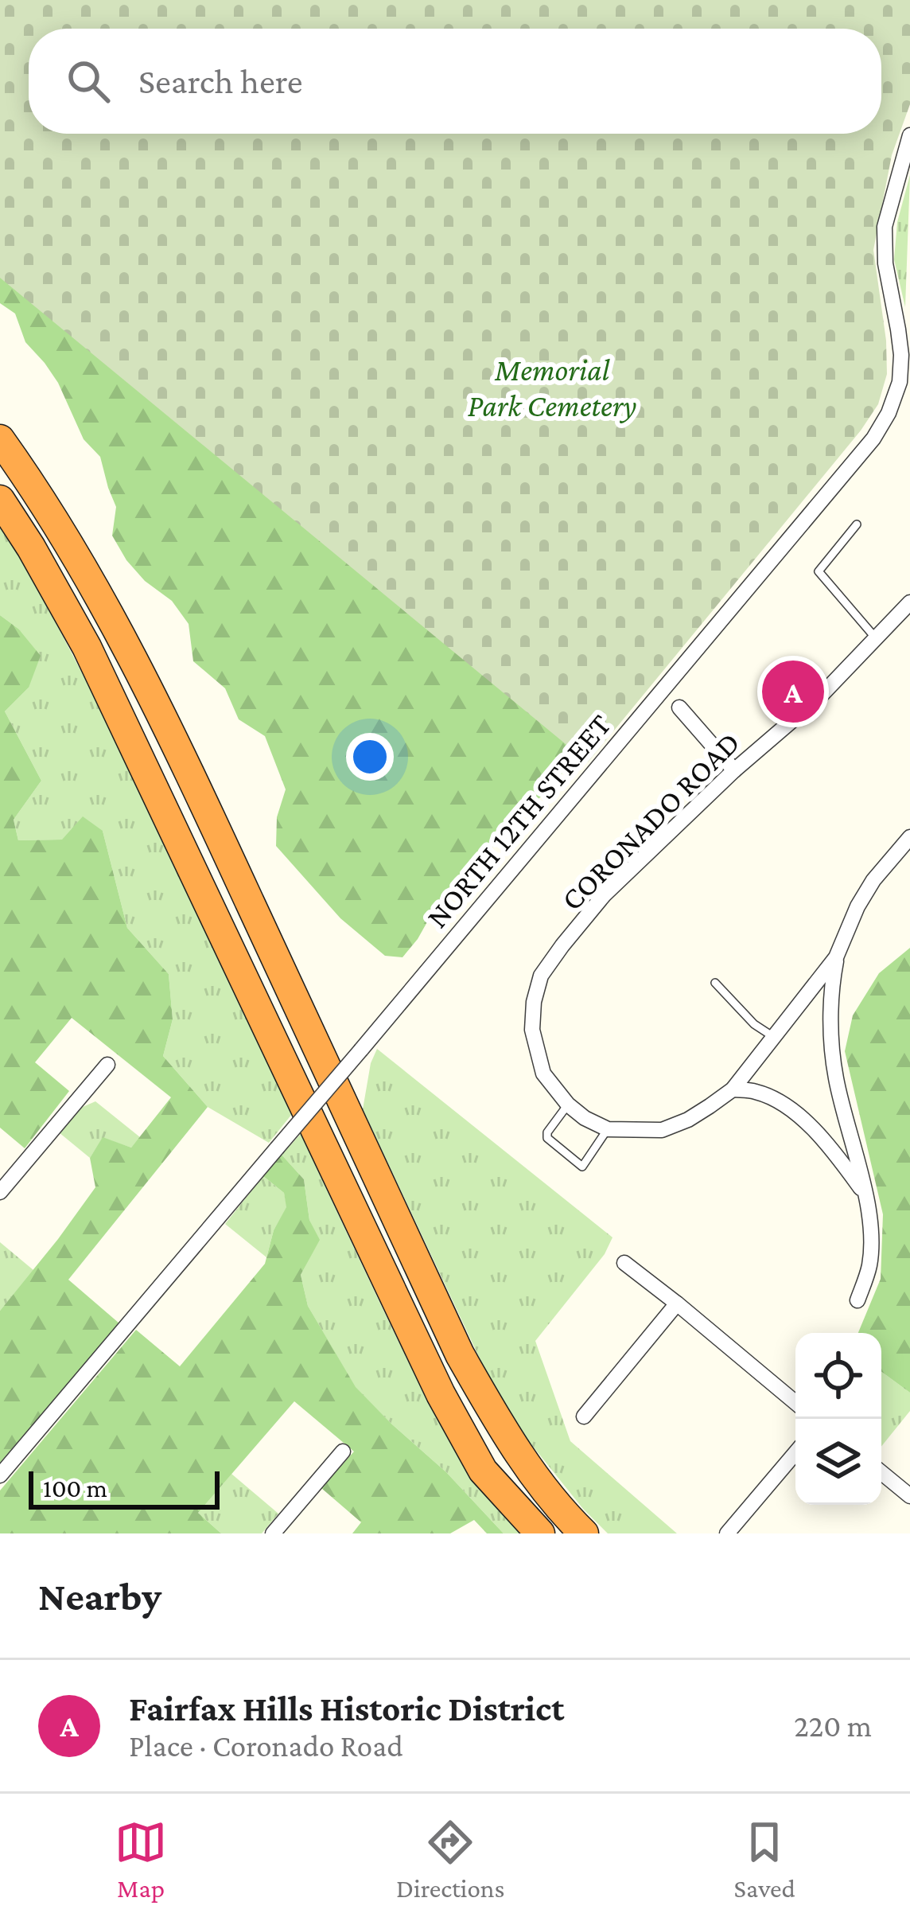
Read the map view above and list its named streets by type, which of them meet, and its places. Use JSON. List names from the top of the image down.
{
  "streets": {
    "street": ["NORTH 12TH STREET", "CORONADO ROAD"]
  },
  "parks": ["Memorial Park Cemetery"],
  "scale_bar": "100 m",
  "page": {
    "search": "Search here",
    "pins": "A",
    "scale": "100 m",
    "heading": "Nearby",
    "list": [
      {
        "mark": "A",
        "name": "Fairfax Hills Historic District",
        "note": "Place · Coronado Road",
        "value": "220 m"
      }
    ],
    "nav": ["Map", "Directions", "Saved"]
  }
}
